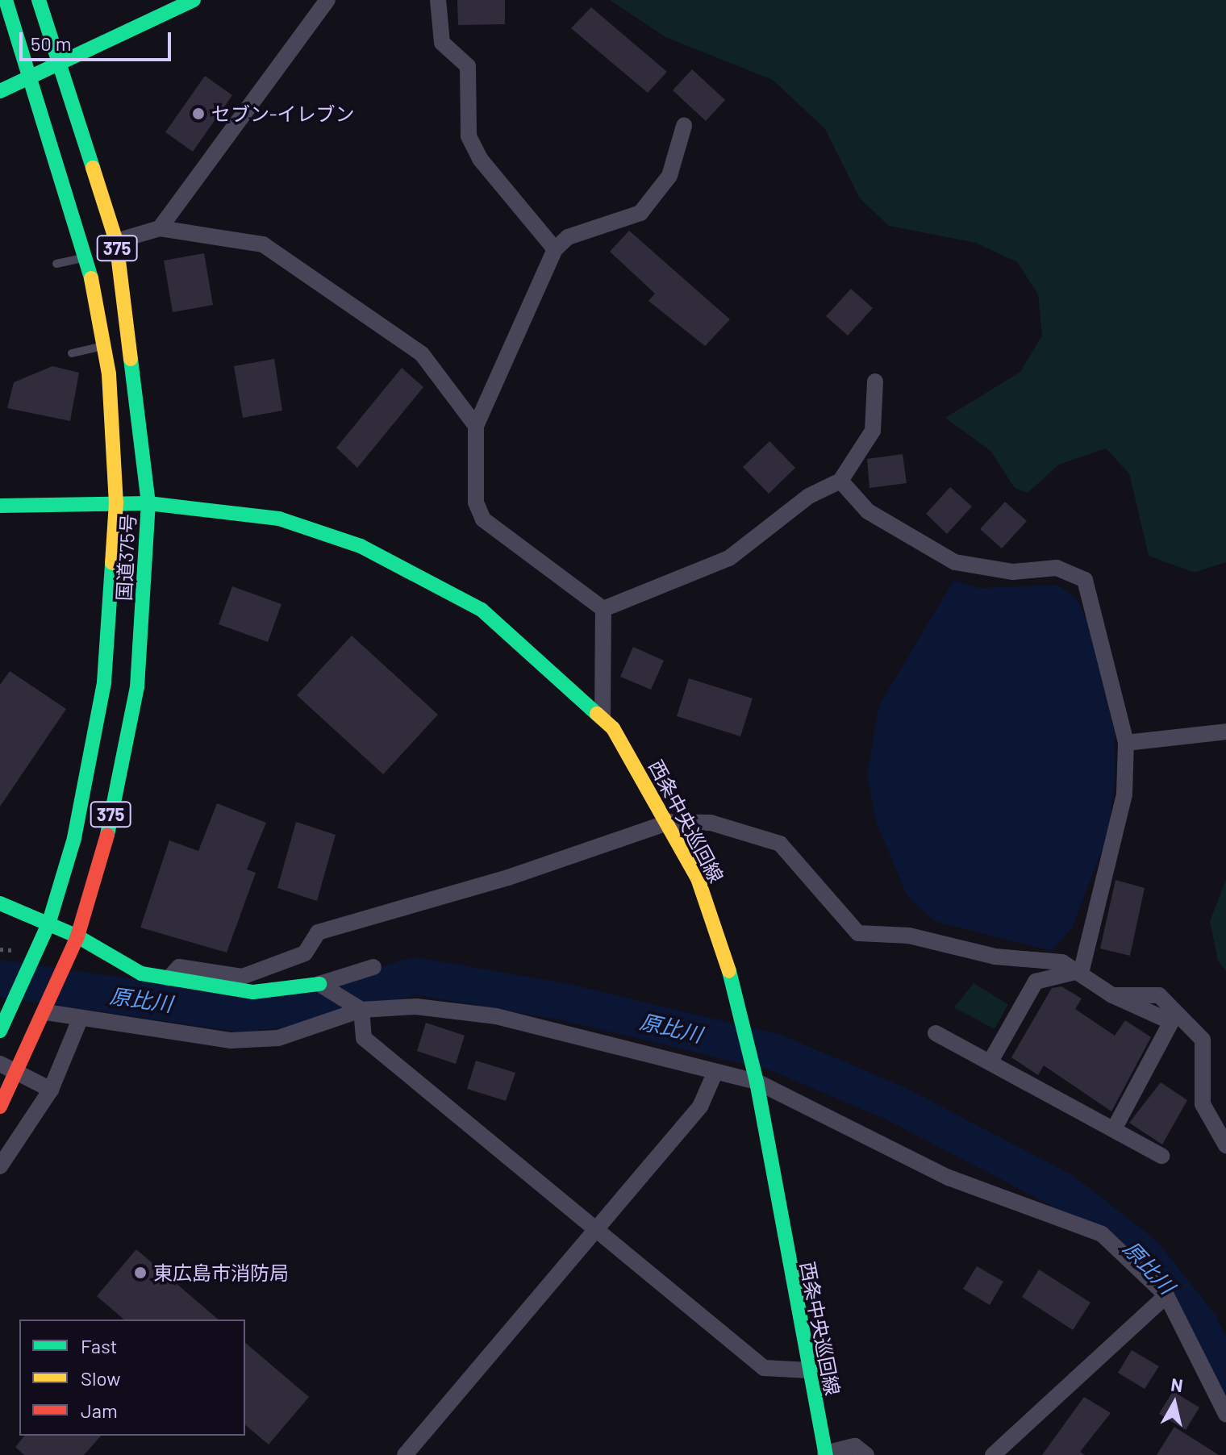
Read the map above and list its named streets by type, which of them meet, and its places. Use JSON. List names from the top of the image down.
{
  "streets": {
    "main road": ["375", "国道375号", "西条中央巡回線"]
  },
  "crossings": [
    ["国道375号", "西条中央巡回線"]
  ],
  "water": ["原比川"],
  "places": ["セブン-イレブン", "東広島市消防局"],
  "legend": ["Fast", "Slow", "Jam"],
  "scale_bar": "50 m",
  "north": "top"
}
